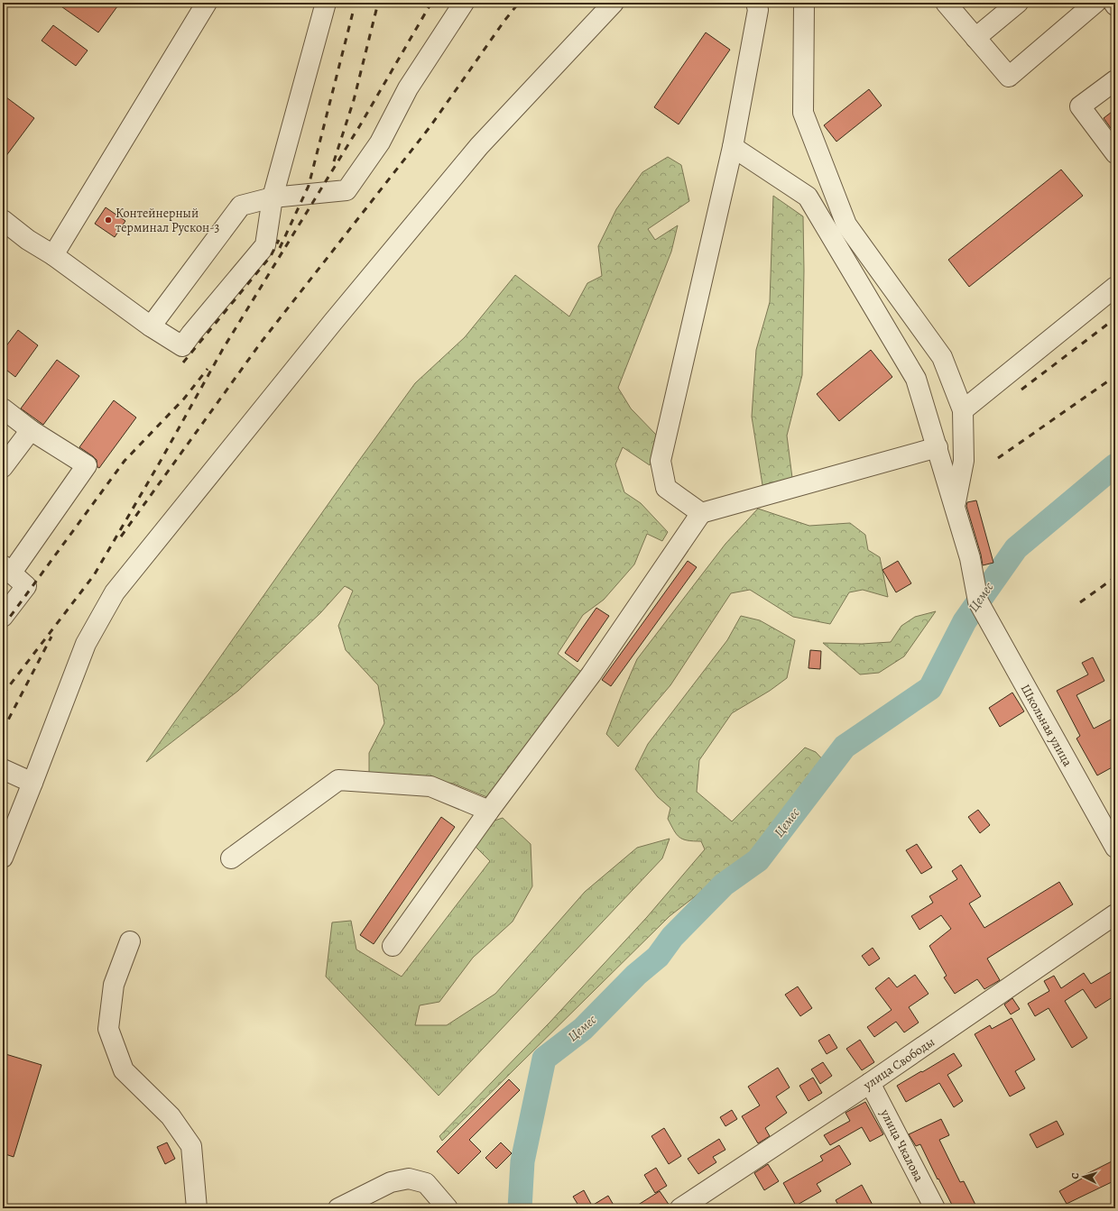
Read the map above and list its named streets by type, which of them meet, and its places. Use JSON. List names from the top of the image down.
{
  "streets": {
    "street": ["Школьная улица", "улица Свободы", "улица Чкалова"]
  },
  "crossings": [
    ["улица Свободы", "улица Чкалова"]
  ],
  "water": ["Цемес"],
  "places": ["Контейнерный терминал Рускон-3"],
  "north": "left"
}
